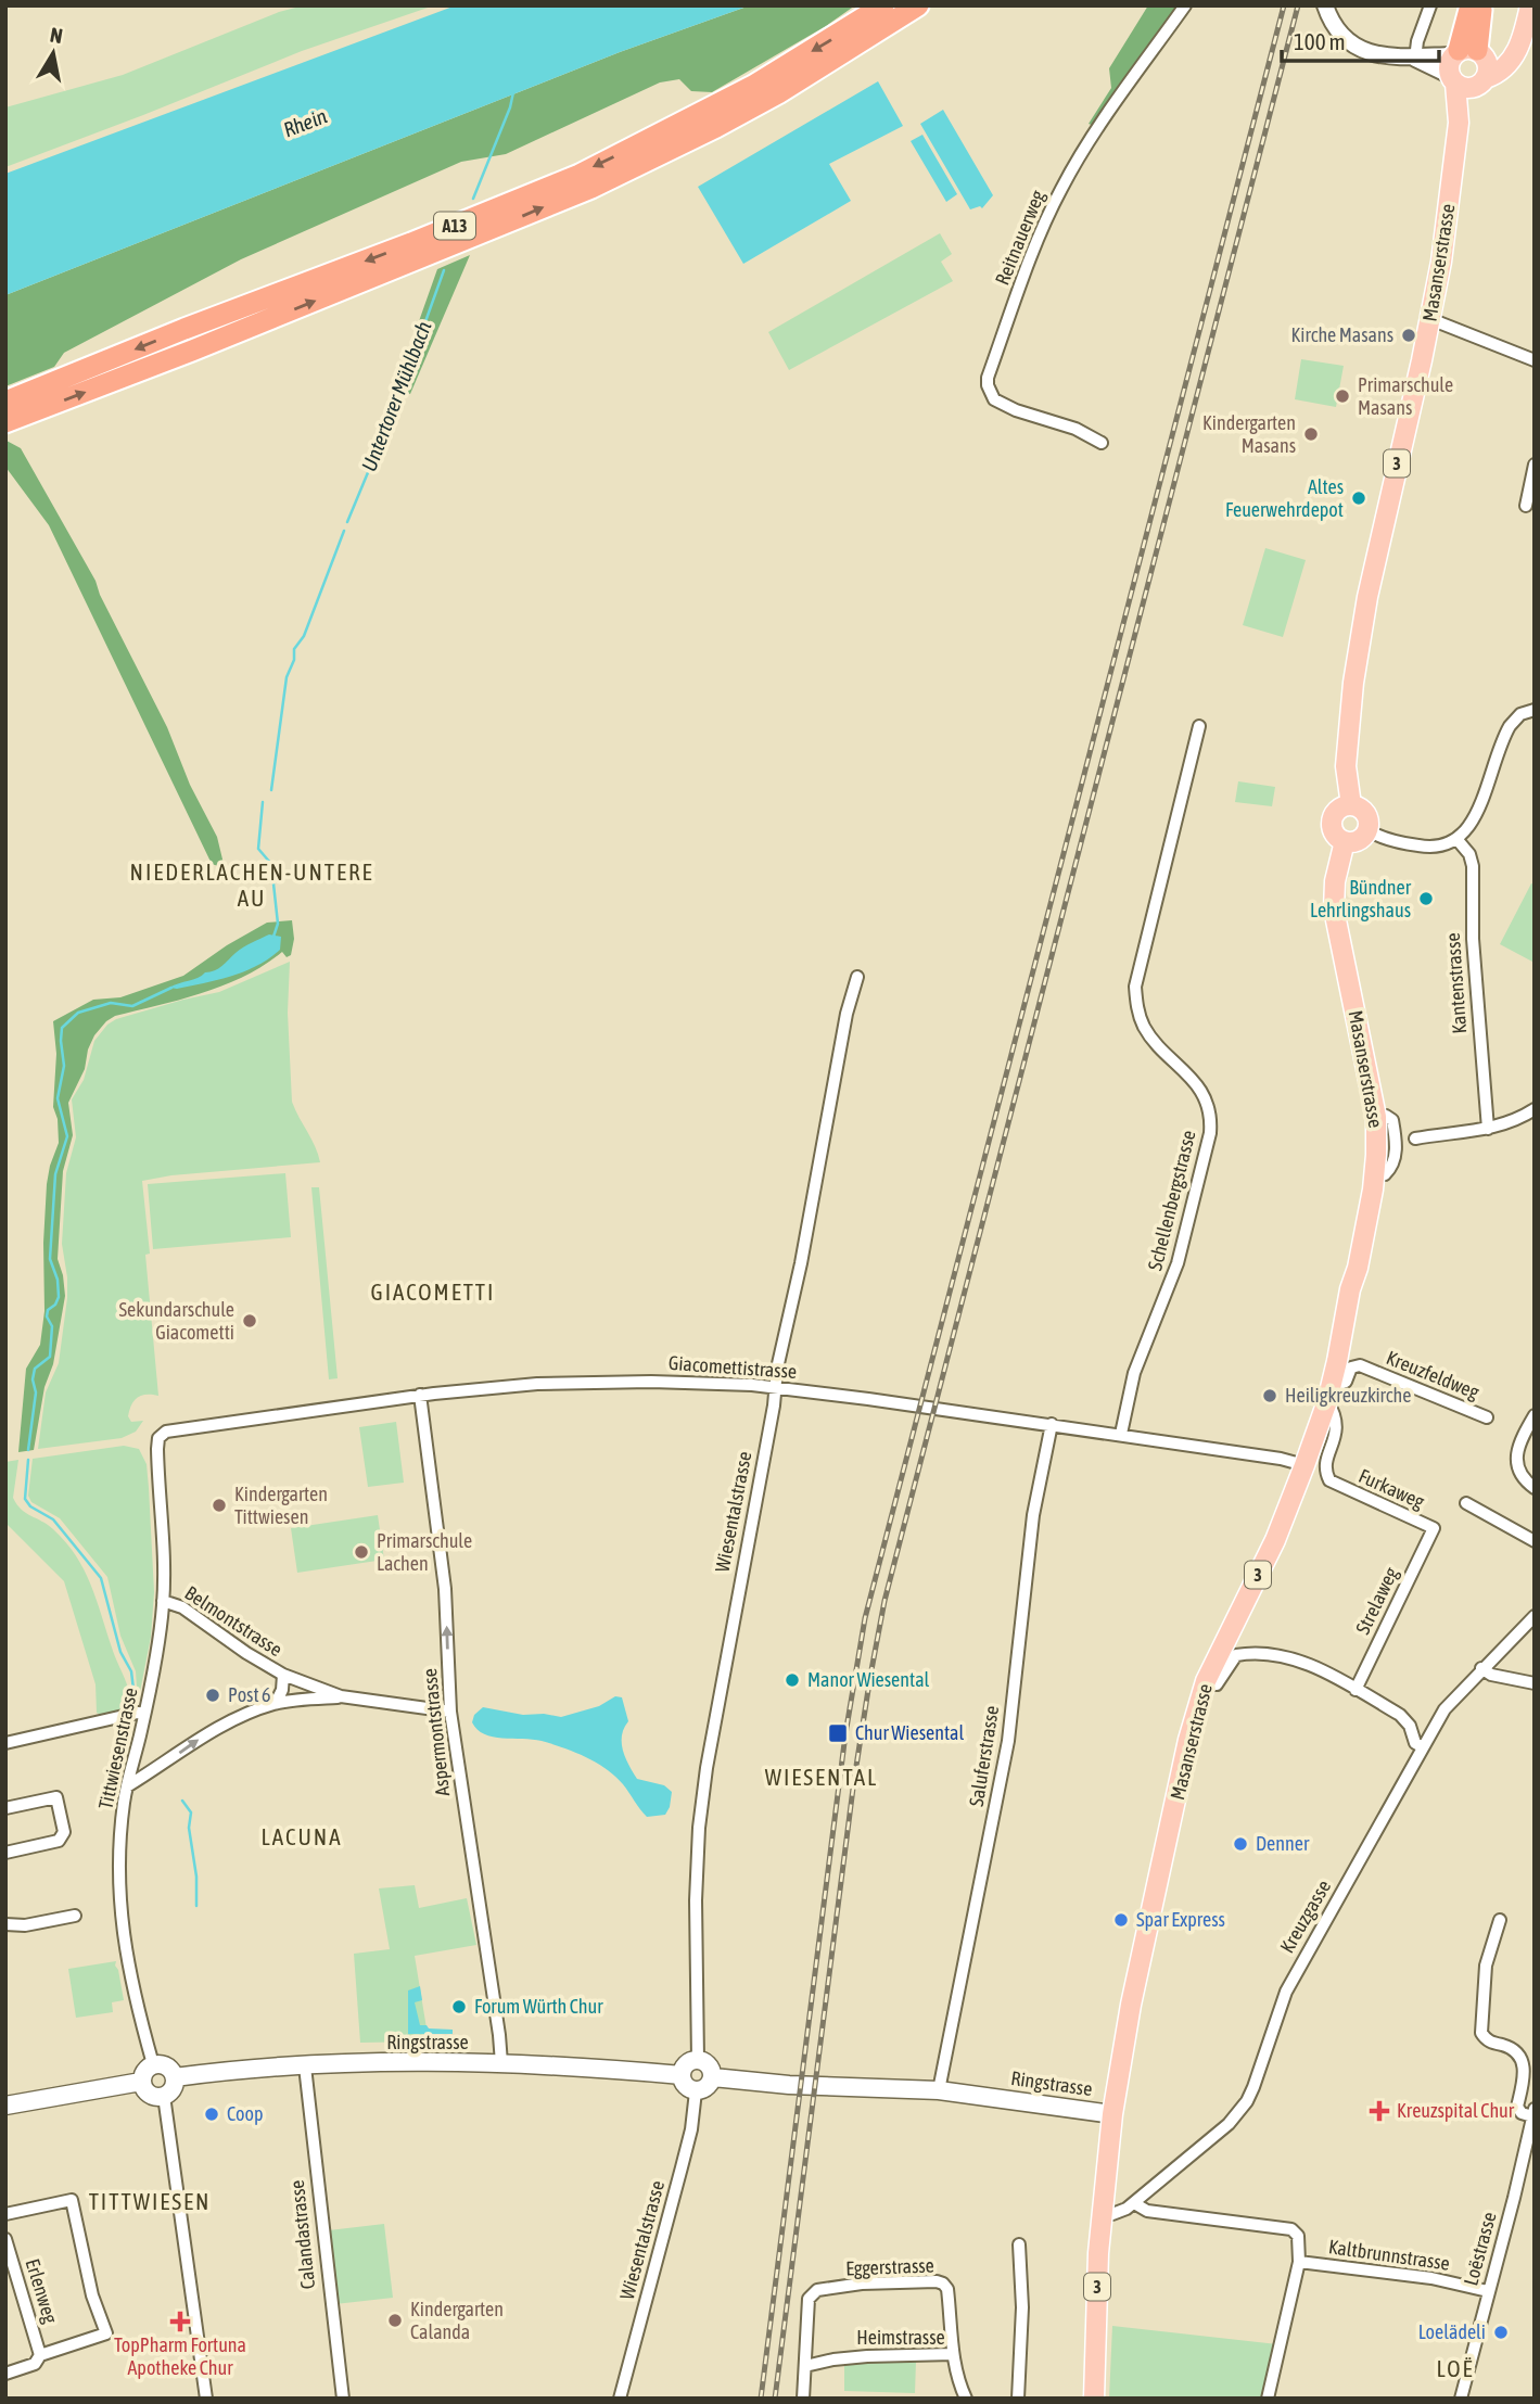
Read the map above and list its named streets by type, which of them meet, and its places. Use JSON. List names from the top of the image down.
{
  "streets": {
    "highway": ["A13"],
    "main road": ["Masanserstrasse", "3", "Ringstrasse"],
    "street": [
      "Reitnauerweg",
      "Kantenstrasse",
      "Schellenbergstrasse",
      "Giacomettistrasse",
      "Kreuzfeldweg",
      "Furkaweg",
      "Wiesentalstrasse",
      "Strelaweg",
      "Belmontstrasse",
      "Aspermontstrasse",
      "Tittwiesenstrasse",
      "Saluferstrasse",
      "Kreuzgasse",
      "Calandastrasse",
      "Loëstrasse",
      "Kaltbrunnstrasse",
      "Eggerstrasse",
      "Erlenweg",
      "Heimstrasse"
    ]
  },
  "crossings": [
    ["Masanserstrasse", "3"],
    ["Masanserstrasse", "Giacomettistrasse"],
    ["Masanserstrasse", "Kreuzfeldweg"],
    ["Masanserstrasse", "Furkaweg"],
    ["Masanserstrasse", "Kreuzgasse"],
    ["Masanserstrasse", "Ringstrasse"],
    ["Schellenbergstrasse", "Giacomettistrasse"],
    ["Giacomettistrasse", "Wiesentalstrasse"],
    ["Giacomettistrasse", "Aspermontstrasse"],
    ["Giacomettistrasse", "Tittwiesenstrasse"],
    ["Giacomettistrasse", "Saluferstrasse"],
    ["Kreuzfeldweg", "Furkaweg"],
    ["Furkaweg", "Strelaweg"],
    ["Wiesentalstrasse", "Ringstrasse"],
    ["Belmontstrasse", "Aspermontstrasse"],
    ["Belmontstrasse", "Tittwiesenstrasse"],
    ["Aspermontstrasse", "Ringstrasse"],
    ["Tittwiesenstrasse", "Ringstrasse"],
    ["Saluferstrasse", "Ringstrasse"],
    ["Kreuzgasse", "Kaltbrunnstrasse"],
    ["Ringstrasse", "Calandastrasse"],
    ["Loëstrasse", "Kaltbrunnstrasse"],
    ["Eggerstrasse", "Heimstrasse"]
  ],
  "one_way": ["Aspermontstrasse"],
  "districts": [
    "NIEDERLACHEN-UNTERE AU",
    "GIACOMETTI",
    "WIESENTAL",
    "LACUNA",
    "TITTWIESEN",
    "LOË"
  ],
  "water": ["Rhein", "Untertorer Mühlbach"],
  "places": {
    "other": [
      "Kirche Masans",
      "Primarschule Masans",
      "Kindergarten Masans",
      "Altes Feuerwehrdepot",
      "Bündner Lehrlingshaus",
      "Sekundarschule Giacometti",
      "Heiligkreuzkirche",
      "Kindergarten Tittwiesen",
      "Primarschule Lachen",
      "Manor Wiesental",
      "Post 6",
      "Denner",
      "Spar Express",
      "Forum Würth Chur",
      "Coop",
      "Kindergarten Calanda",
      "Loelädeli"
    ],
    "transit": ["Chur Wiesental"],
    "health": ["Kreuzspital Chur", "TopPharm Fortuna Apotheke Chur"]
  },
  "scale_bar": "100 m",
  "north": "top"
}
